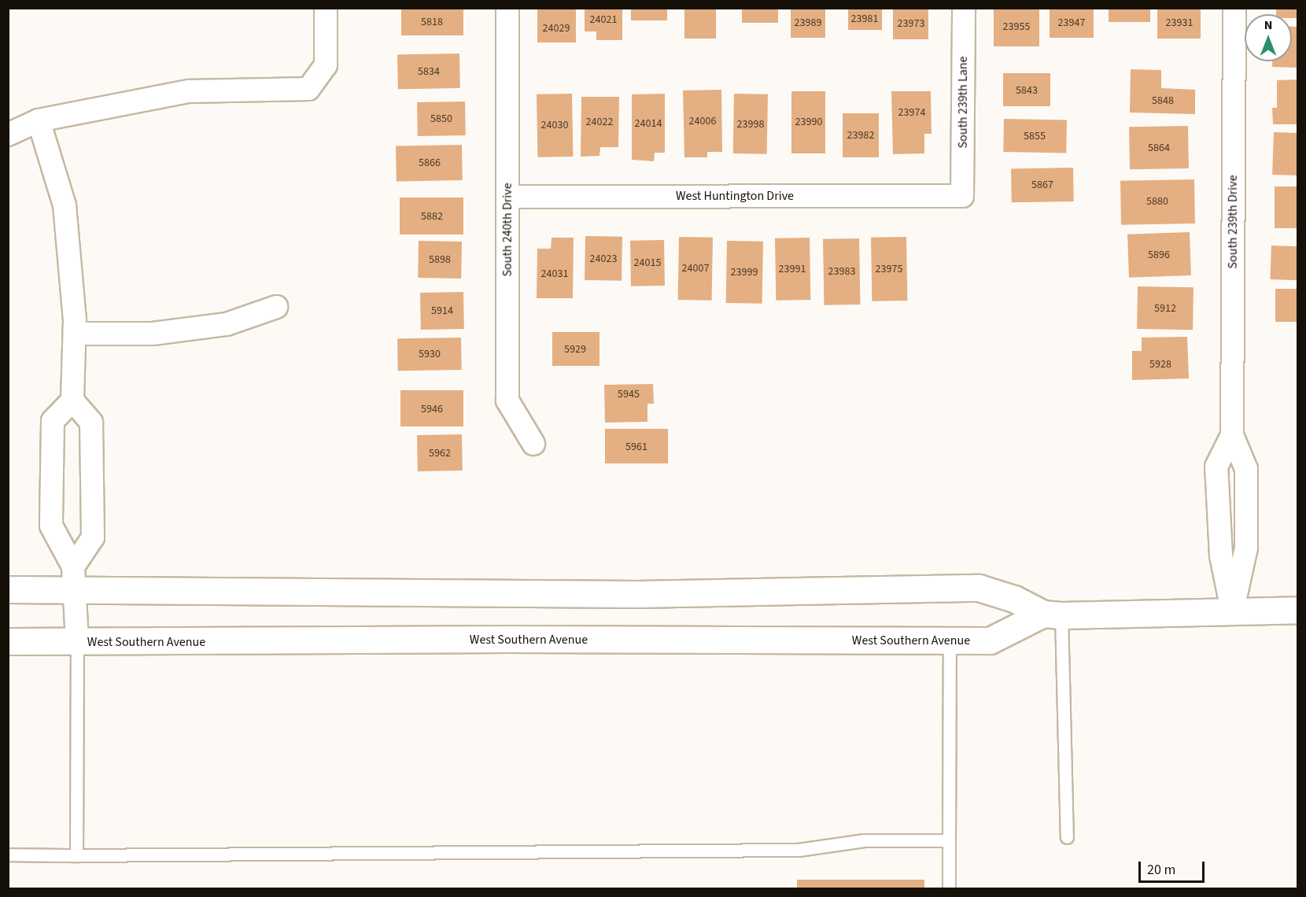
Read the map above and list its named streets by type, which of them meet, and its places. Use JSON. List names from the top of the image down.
{
  "streets": {
    "main road": ["West Southern Avenue"],
    "street": [
      "South 239th Lane",
      "West Huntington Drive",
      "South 239th Drive",
      "South 240th Drive"
    ]
  },
  "crossings": [
    ["South 239th Lane", "West Huntington Drive"],
    ["West Huntington Drive", "South 240th Drive"],
    ["South 239th Drive", "West Southern Avenue"]
  ],
  "house_numbers": [
    "23981",
    "24021",
    "5818",
    "23989",
    "23947",
    "23931",
    "23973",
    "23955",
    "24029",
    "5834",
    "5843",
    "5848",
    "23974",
    "5850",
    "24006",
    "24022",
    "23990",
    "24014",
    "23998",
    "24030",
    "23982",
    "5855",
    "5864",
    "5866",
    "5867",
    "5880",
    "5882",
    "5896",
    "24023",
    "5898",
    "24015",
    "24007",
    "23991",
    "23975",
    "23983",
    "23999",
    "24031",
    "5912",
    "5914",
    "5929",
    "5930",
    "5928",
    "5945",
    "5946",
    "5961",
    "5962"
  ],
  "scale_bar": "20 m",
  "north": "top"
}
